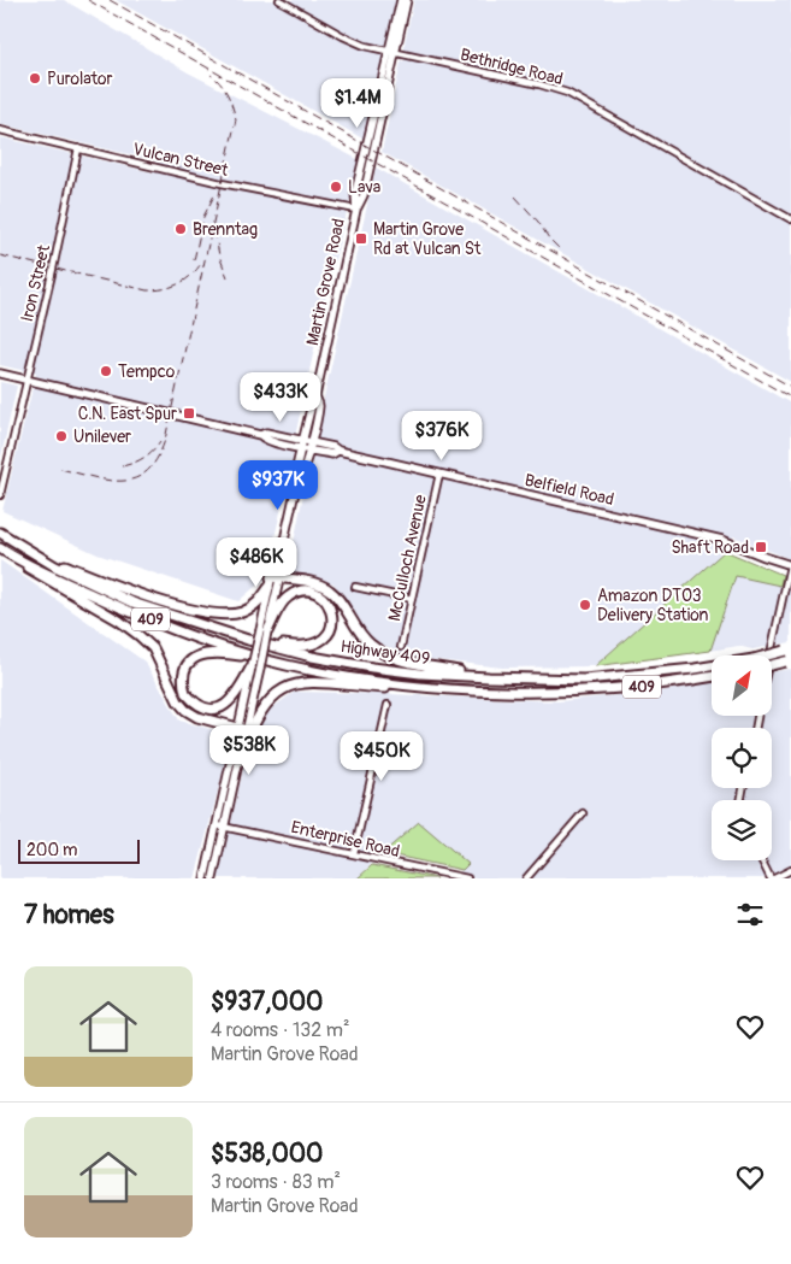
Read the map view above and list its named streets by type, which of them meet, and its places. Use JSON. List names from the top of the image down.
{
  "streets": {
    "highway": ["409", "Highway 409"],
    "main road": ["Martin Grove Road", "Belfield Road"],
    "street": [
      "Bethridge Road",
      "Vulcan Street",
      "Iron Street",
      "McCulloch Avenue",
      "Enterprise Road"
    ]
  },
  "crossings": [
    ["Bethridge Road", "Martin Grove Road"],
    ["Vulcan Street", "Martin Grove Road"],
    ["Vulcan Street", "Iron Street"],
    ["Martin Grove Road", "Belfield Road"],
    ["Martin Grove Road", "Enterprise Road"],
    ["Iron Street", "Belfield Road"],
    ["Belfield Road", "McCulloch Avenue"]
  ],
  "places": {
    "other": [
      "Purolator",
      "Lava",
      "Brenntag",
      "Tempco",
      "Unilever",
      "Amazon DTO3 Delivery Station"
    ],
    "transit": ["Martin Grove Rd at Vulcan St", "C.N. East Spur", "Shaft Road"]
  },
  "scale_bar": "200 m",
  "north": "top right",
  "page": {
    "price": [
      "$1.4M",
      "$433K",
      "$376K",
      "$937K",
      "$486K",
      "$538K",
      "$450K"
    ],
    "scale": "200 m",
    "heading": "7 homes",
    "list": [
      {
        "name": "$937,000",
        "note": "4 rooms · 132 m² · Martin Grove Road"
      },
      {
        "name": "$538,000",
        "note": "3 rooms · 83 m² · Martin Grove Road"
      }
    ]
  }
}
